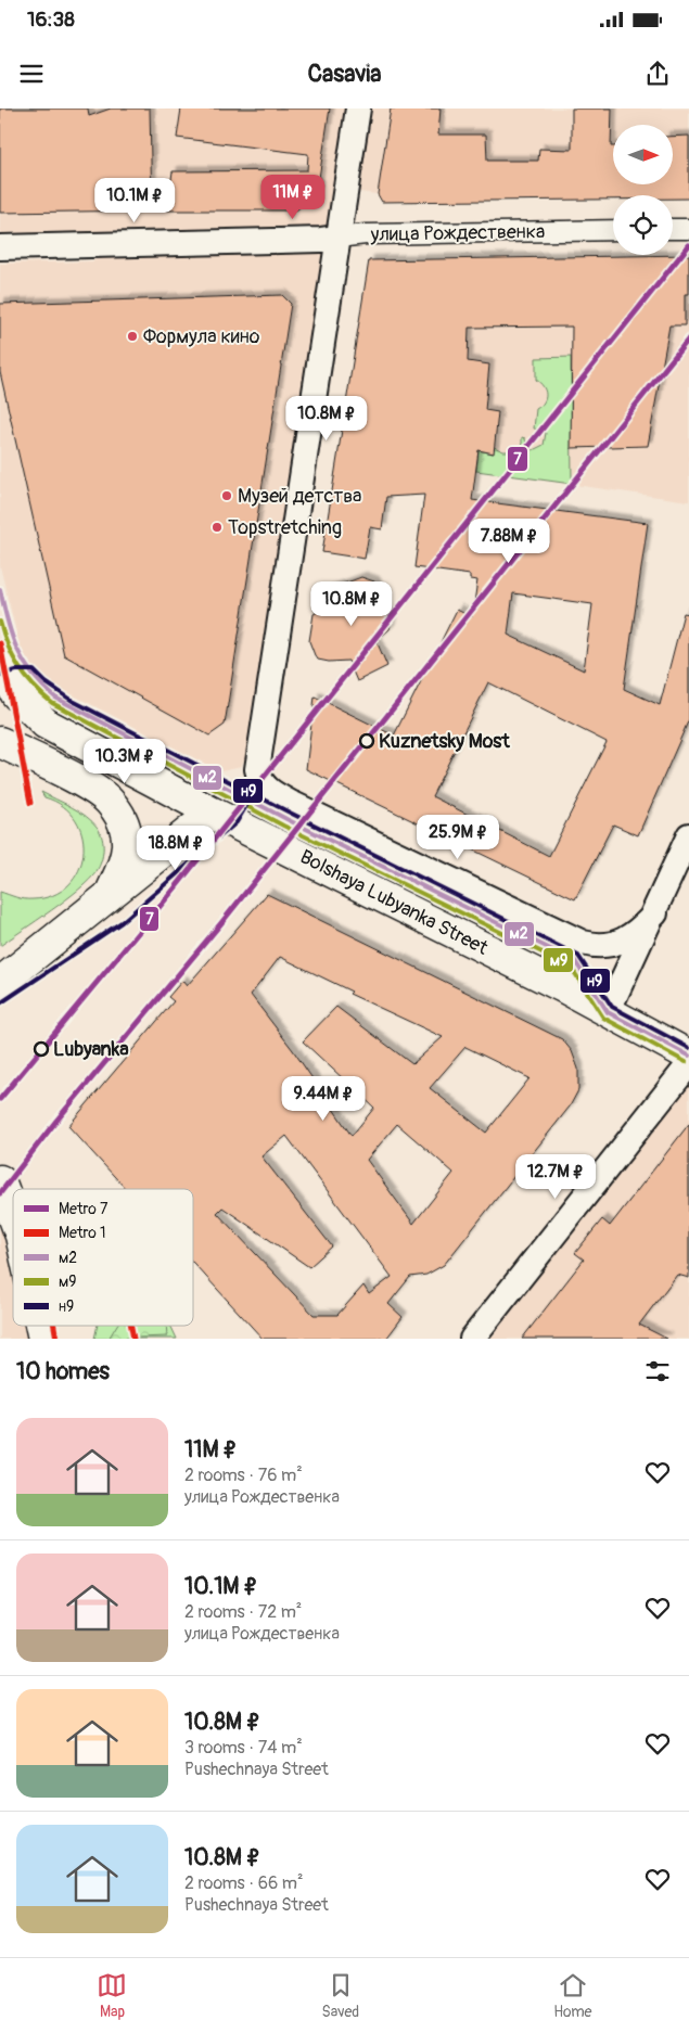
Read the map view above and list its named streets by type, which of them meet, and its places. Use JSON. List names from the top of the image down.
{
  "streets": {
    "main road": ["Bolshaya Lubyanka Street"],
    "street": ["улица Рождественка"]
  },
  "places": [
    "Формула кино",
    "Музей детства",
    "Topstretching",
    "Kuznetsky Most",
    "Lubyanka"
  ],
  "lines": [
    "metro line 7",
    "transit line м2",
    "transit line м9",
    "metro line 1",
    "transit line н9"
  ],
  "legend": [
    "Metro 7",
    "Metro 1",
    "м2",
    "м9",
    "н9"
  ],
  "north": "right",
  "page": {
    "status": "16:38",
    "header": "Casavia",
    "price": [
      "11M ₽",
      "10.1M ₽",
      "10.8M ₽",
      "7.88M ₽",
      "10.8M ₽",
      "10.3M ₽",
      "25.9M ₽",
      "18.8M ₽",
      "9.44M ₽",
      "12.7M ₽"
    ],
    "heading": "10 homes",
    "list": [
      {
        "name": "11M ₽",
        "note": "2 rooms · 76 m² · улица Рождественка"
      },
      {
        "name": "10.1M ₽",
        "note": "2 rooms · 72 m² · улица Рождественка"
      },
      {
        "name": "10.8M ₽",
        "note": "3 rooms · 74 m² · Pushechnaya Street"
      },
      {
        "name": "10.8M ₽",
        "note": "2 rooms · 66 m² · Pushechnaya Street"
      }
    ],
    "tabs": ["Map", "Saved", "Home"]
  }
}
